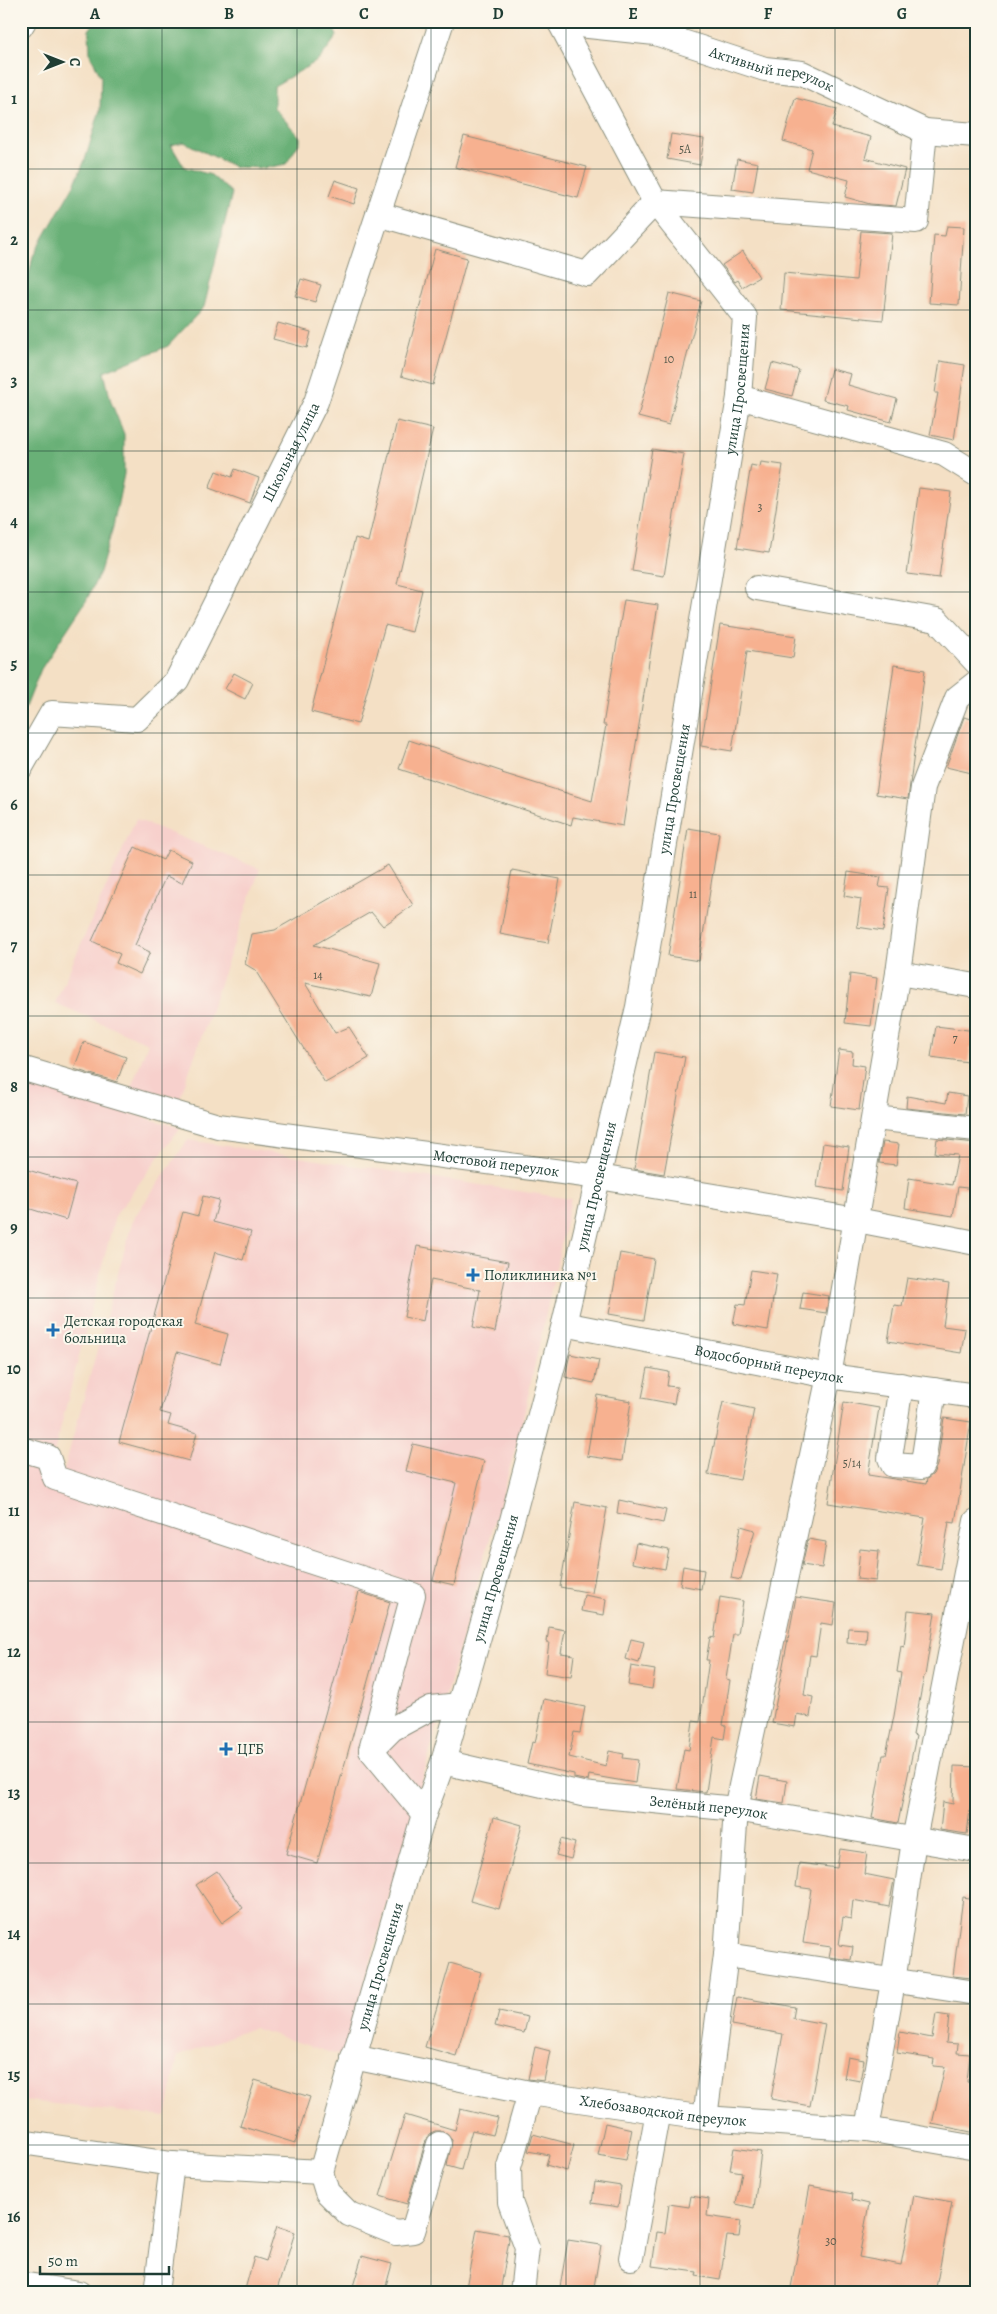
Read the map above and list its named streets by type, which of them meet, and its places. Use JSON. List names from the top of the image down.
{
  "streets": {
    "street": [
      "Активный переулок",
      "улица Просвещения",
      "Школьная улица",
      "Мостовой переулок",
      "Водосборный переулок",
      "Зелёный переулок",
      "Хлебозаводской переулок"
    ]
  },
  "crossings": [
    ["Активный переулок", "улица Просвещения"],
    ["улица Просвещения", "Мостовой переулок"],
    ["улица Просвещения", "Водосборный переулок"],
    ["улица Просвещения", "Зелёный переулок"],
    ["улица Просвещения", "Хлебозаводской переулок"]
  ],
  "places": {
    "health": ["Поликлиника №1", "Детская городская больница", "ЦГБ"]
  },
  "house_numbers": [
    "5А",
    "10",
    "3",
    "11",
    "14",
    "7",
    "5/14",
    "30"
  ],
  "scale_bar": "50 m",
  "north": "right",
  "grid": {
    "columns": [
      "A",
      "B",
      "C",
      "D",
      "E",
      "F",
      "G"
    ],
    "rows": [
      "1",
      "2",
      "3",
      "4",
      "5",
      "6",
      "7",
      "8",
      "9",
      "10",
      "11",
      "12",
      "13",
      "14",
      "15",
      "16"
    ]
  }
}
